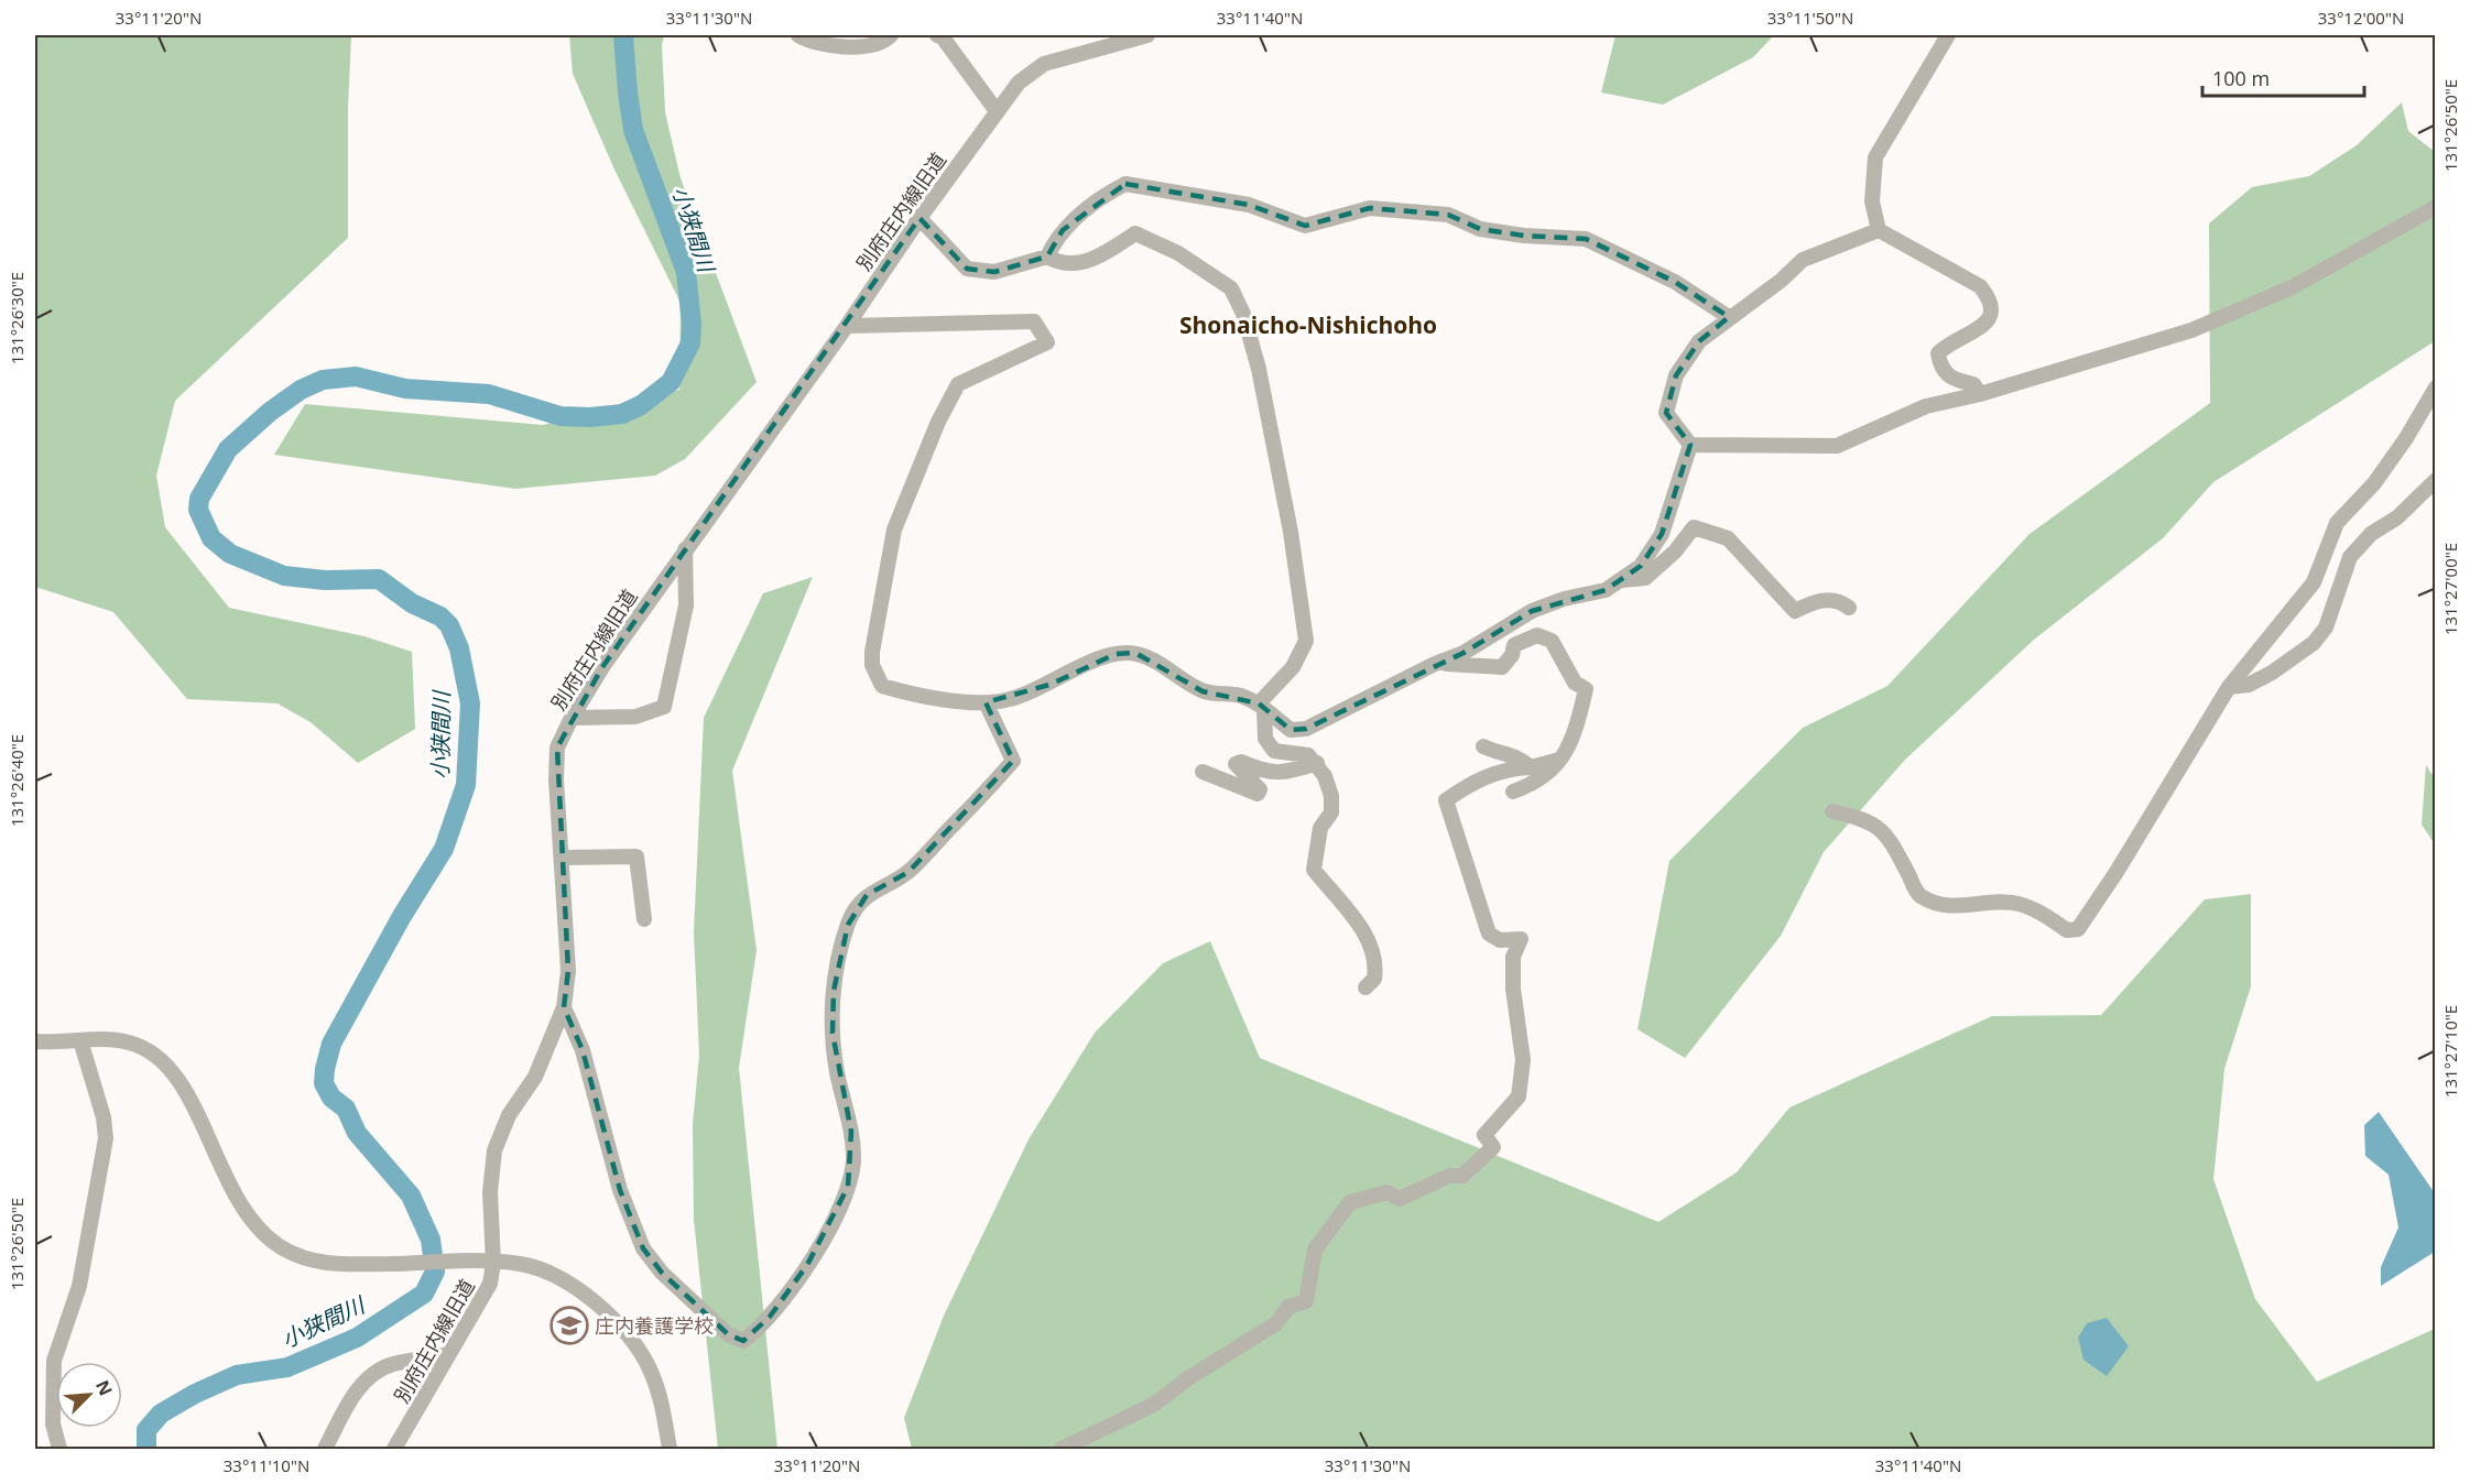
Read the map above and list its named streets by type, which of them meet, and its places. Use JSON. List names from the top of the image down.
{
  "streets": {
    "street": ["別府庄内線旧道"]
  },
  "districts": ["Shonaicho-Nishichoho"],
  "water": ["小狭間川"],
  "places": {
    "school or university": ["庄内養護学校"]
  },
  "scale_bar": "100 m",
  "north": "top right",
  "coordinates": [
    "33°11'20\"N",
    "33°11'30\"N",
    "33°11'40\"N",
    "33°11'50\"N",
    "33°12'00\"N",
    "131°26'50\"E",
    "131°26'30\"E",
    "131°27'00\"E",
    "131°26'40\"E",
    "131°27'10\"E",
    "33°11'10\"N"
  ]
}
